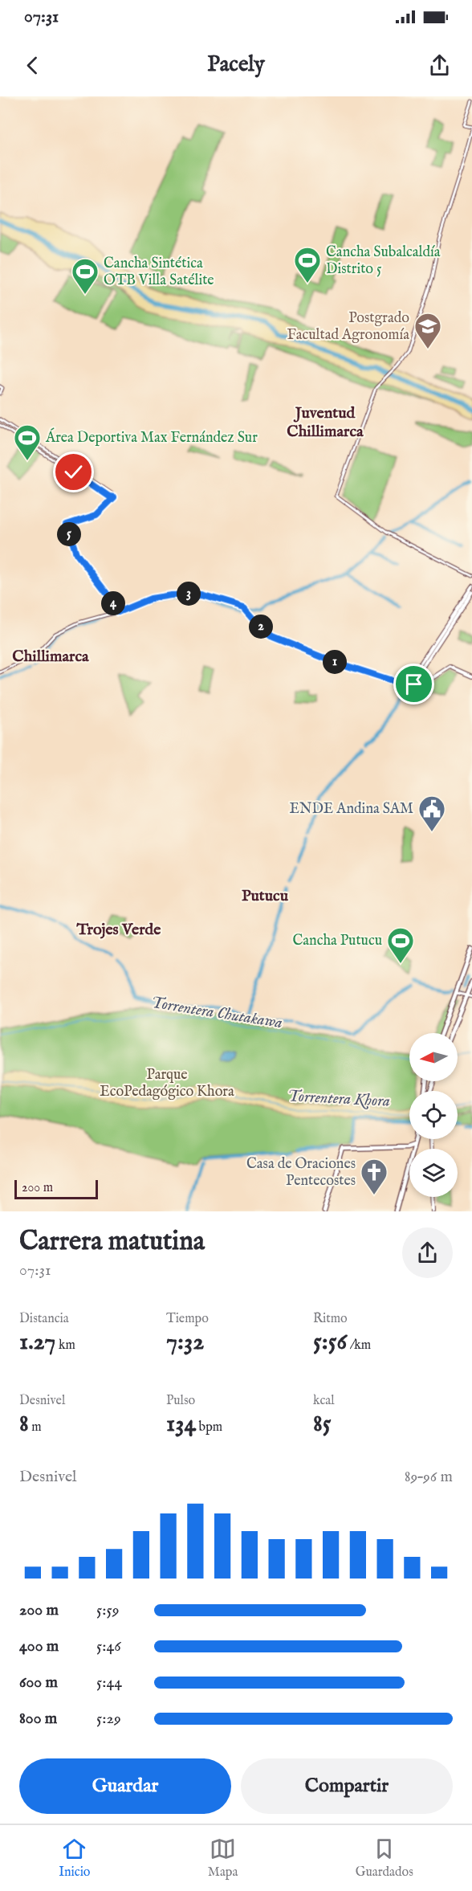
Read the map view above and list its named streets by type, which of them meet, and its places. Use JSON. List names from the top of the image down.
{
  "districts": [
    "Juventud Chillimarca",
    "Chillimarca",
    "Putucu",
    "Trojes Verde"
  ],
  "water": ["Torrentera Chutakawa", "Torrentera Khora"],
  "parks": ["Parque EcoPedagógico Khora"],
  "places": {
    "sports": [
      "Cancha Subalcaldía Distrito 5",
      "Cancha Sintética OTB Villa Satélite",
      "Área Deportiva Max Fernández Sur",
      "Cancha Putucu"
    ],
    "school or university": ["Postgrado Facultad Agronomía"],
    "public building": ["ENDE Andina SAM"],
    "church": ["Casa de Oraciones Pentecostes"]
  },
  "scale_bar": "200 m",
  "north": "left",
  "page": {
    "status": "07:31",
    "header": "Pacely",
    "pins": [
      "5",
      "3",
      "4",
      "2",
      "1"
    ],
    "scale": "200 m",
    "heading": ["Carrera matutina", "07:31"],
    "stats": [
      ["Distancia", "1.27 km"],
      ["Tiempo", "7:32"],
      ["Ritmo", "5:56 /km"],
      ["Desnivel", "8 m"],
      ["Pulso", "134 bpm"],
      ["kcal", "85"]
    ],
    "chart": ["Desnivel", "89–96 m"],
    "list": [
      {
        "name": "200 m",
        "note": "5:59"
      },
      {
        "name": "400 m",
        "note": "5:46"
      },
      {
        "name": "600 m",
        "note": "5:44"
      },
      {
        "name": "800 m",
        "note": "5:29"
      }
    ],
    "buttons": ["Guardar", "Compartir"],
    "tabs": ["Inicio", "Mapa", "Guardados"]
  }
}
